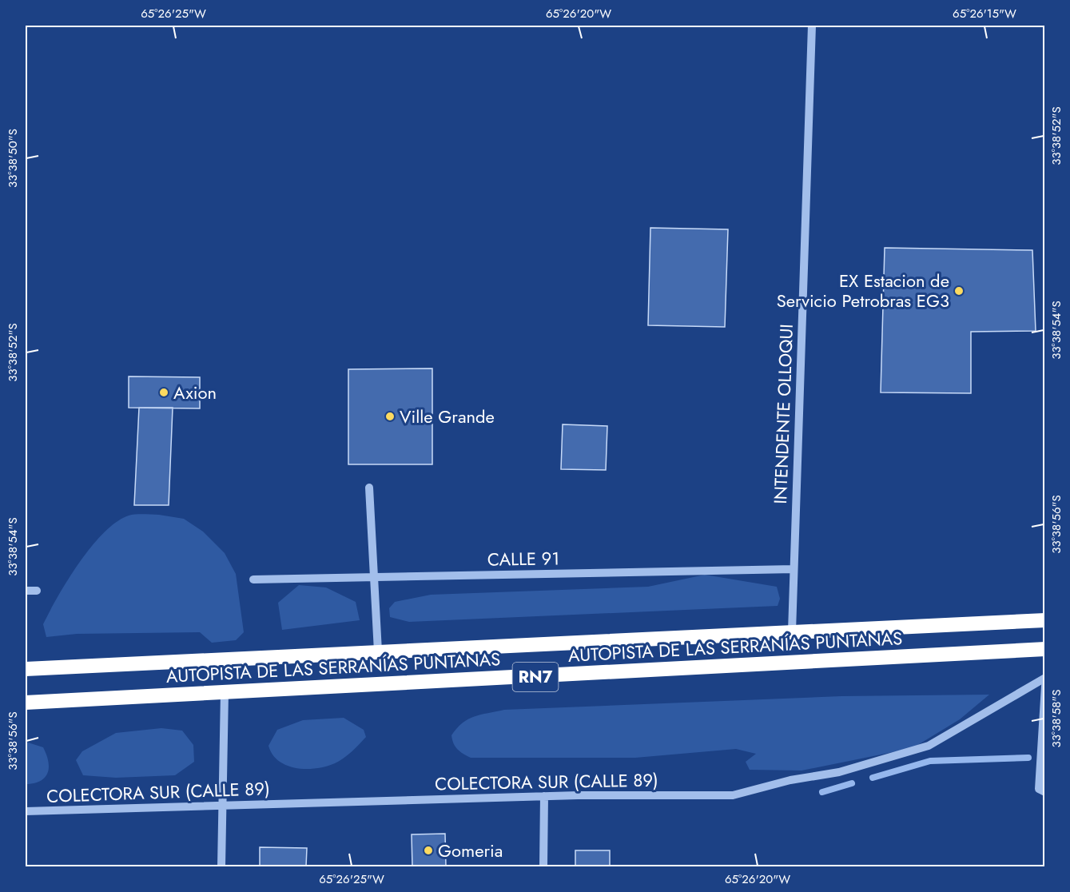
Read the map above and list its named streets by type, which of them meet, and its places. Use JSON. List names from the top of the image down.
{
  "streets": {
    "highway": ["AUTOPISTA DE LAS SERRANÍAS PUNTANAS", "RN7"],
    "street": ["INTENDENTE OLLOQUI", "CALLE 91", "COLECTORA SUR (CALLE 89)"]
  },
  "crossings": [
    ["INTENDENTE OLLOQUI", "CALLE 91"],
    ["INTENDENTE OLLOQUI", "AUTOPISTA DE LAS SERRANÍAS PUNTANAS"]
  ],
  "places": [
    "EX Estacion de Servicio Petrobras EG3",
    "Axion",
    "Ville Grande",
    "Gomeria"
  ],
  "coordinates": [
    "65°26'25\"W",
    "65°26'20\"W",
    "65°26'15\"W",
    "33°38'52\"S",
    "33°38'50\"S",
    "33°38'54\"S",
    "33°38'56\"S",
    "33°38'58\"S"
  ]
}
